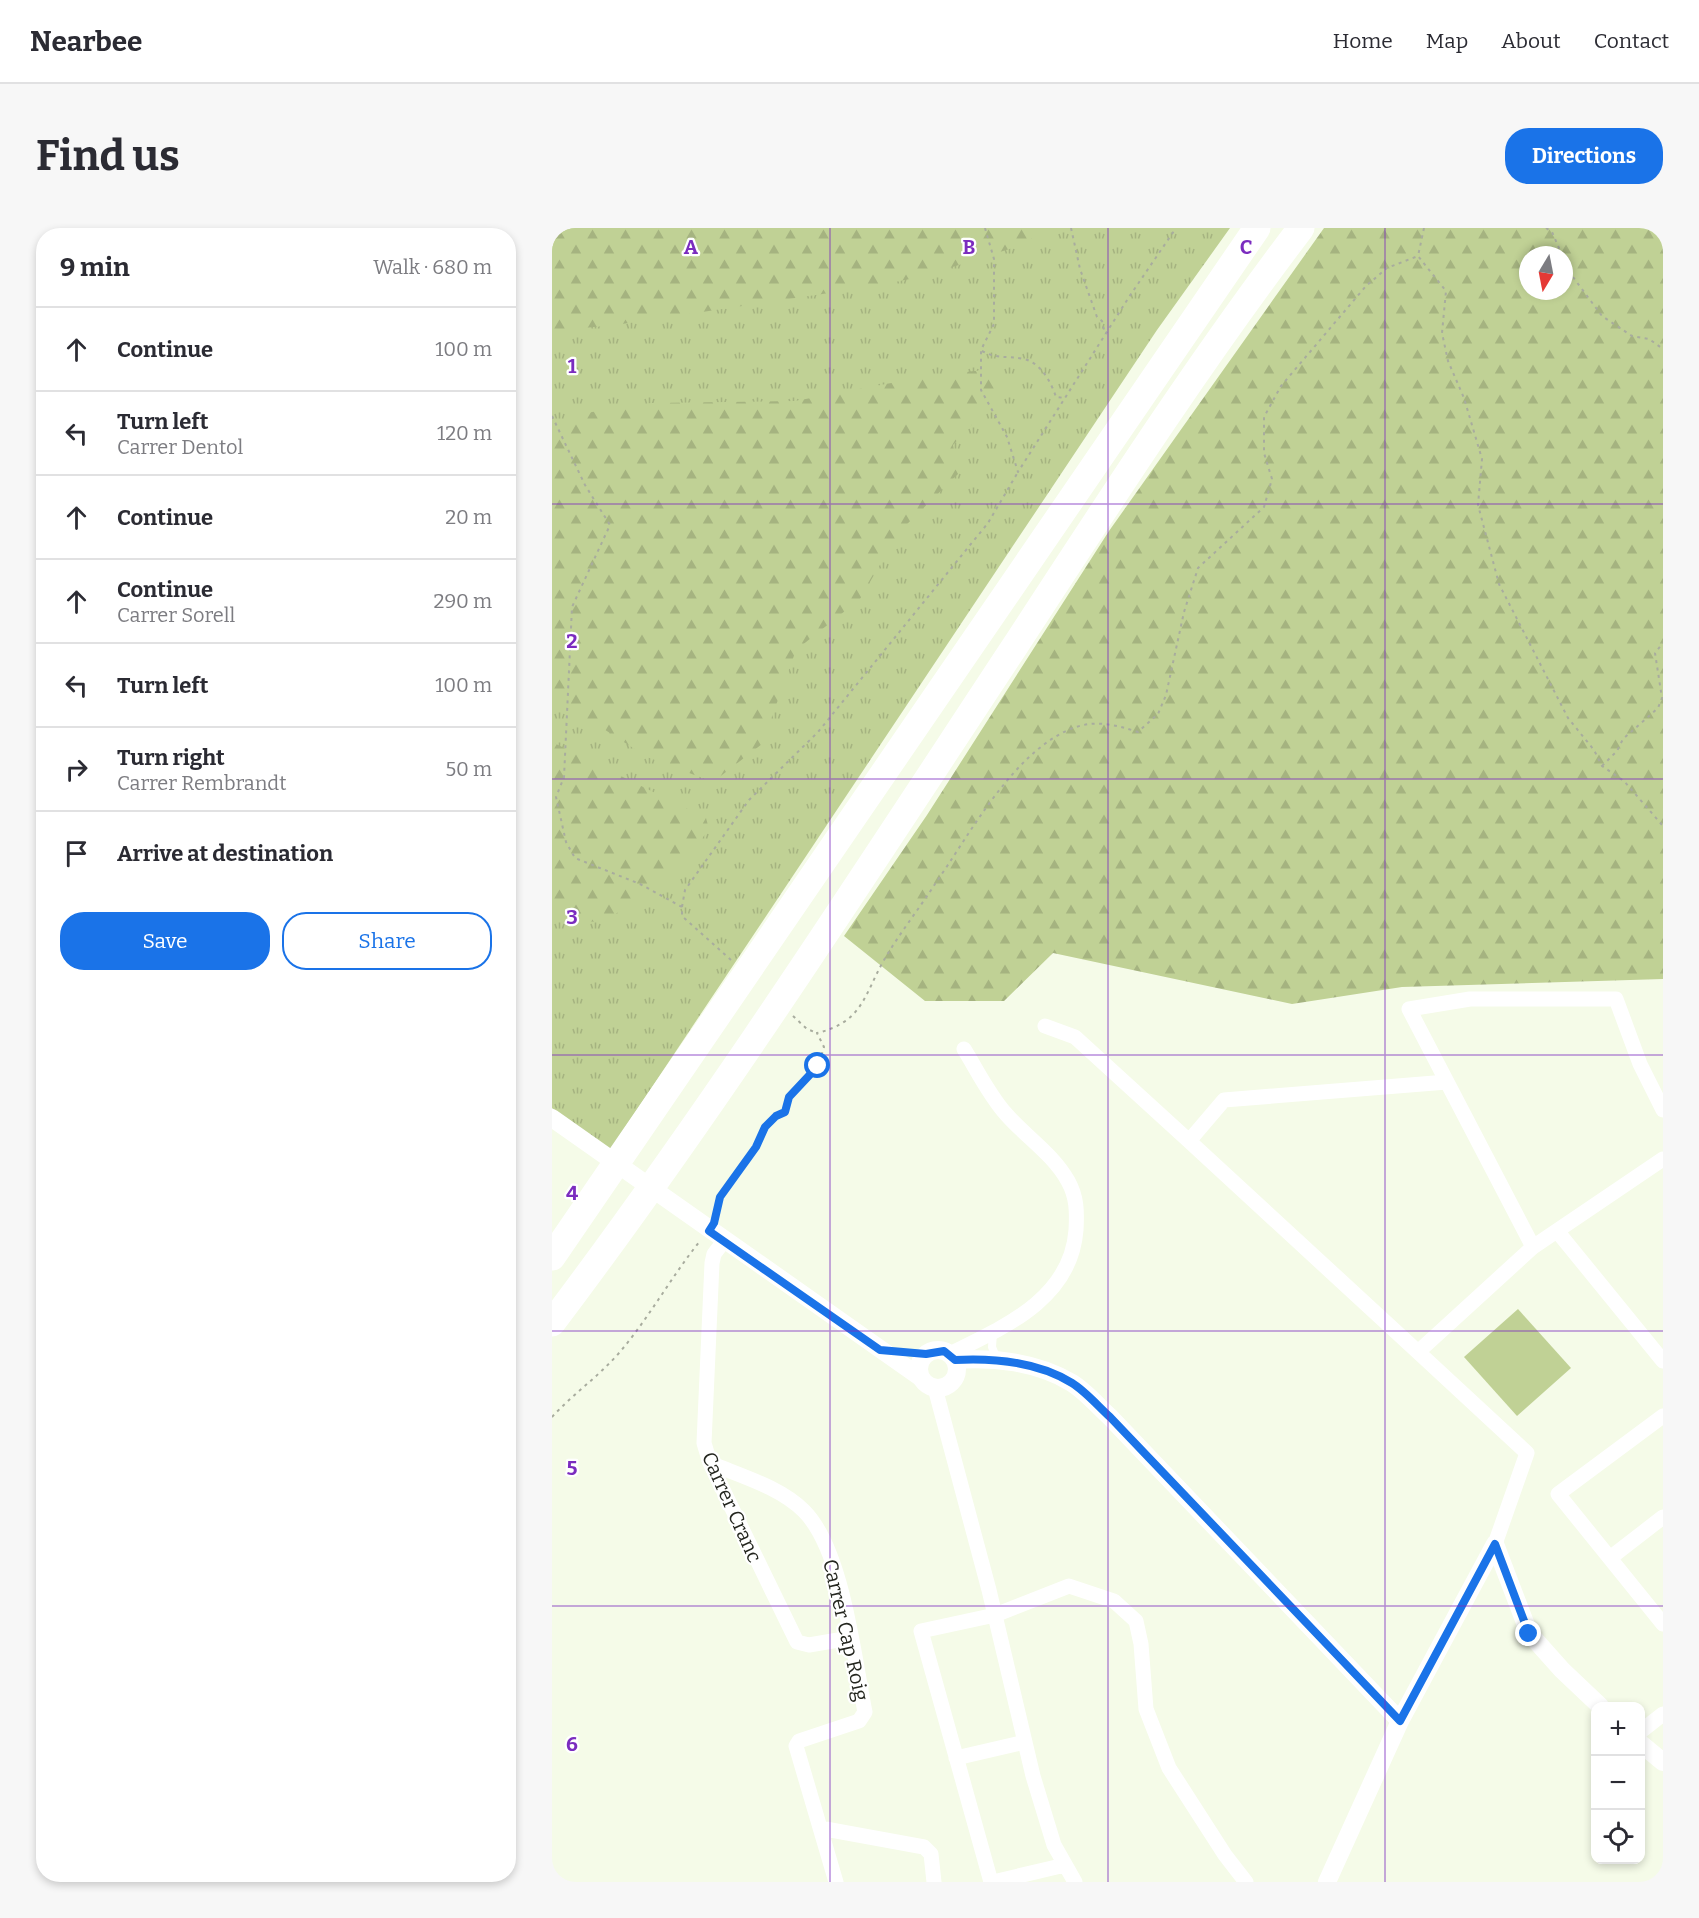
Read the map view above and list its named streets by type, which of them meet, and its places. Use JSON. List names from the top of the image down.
{
  "streets": {
    "street": ["Carrer Cranc", "Carrer Cap Roig"]
  },
  "crossings": [
    ["Carrer Cranc", "Carrer Cap Roig"]
  ],
  "north": "bottom",
  "page": {
    "header": "Nearbee",
    "nav": [
      "Home",
      "Map",
      "About",
      "Contact"
    ],
    "buttons": [
      "Directions",
      ["Save", "Share"]
    ],
    "title": "Find us",
    "heading": ["9 min", "Walk · 680 m"],
    "list": [
      ["Continue", "100 m"],
      ["Turn left", "Carrer Dentol", "120 m"],
      ["Continue", "20 m"],
      ["Continue", "Carrer Sorell", "290 m"],
      ["Turn left", "100 m"],
      ["Turn right", "Carrer Rembrandt", "50 m"],
      "Arrive at destination"
    ],
    "map_buttons": ["+", "−"]
  },
  "grid": {
    "columns": ["A", "B", "C"],
    "rows": [
      "1",
      "2",
      "3",
      "4",
      "5",
      "6"
    ]
  }
}
